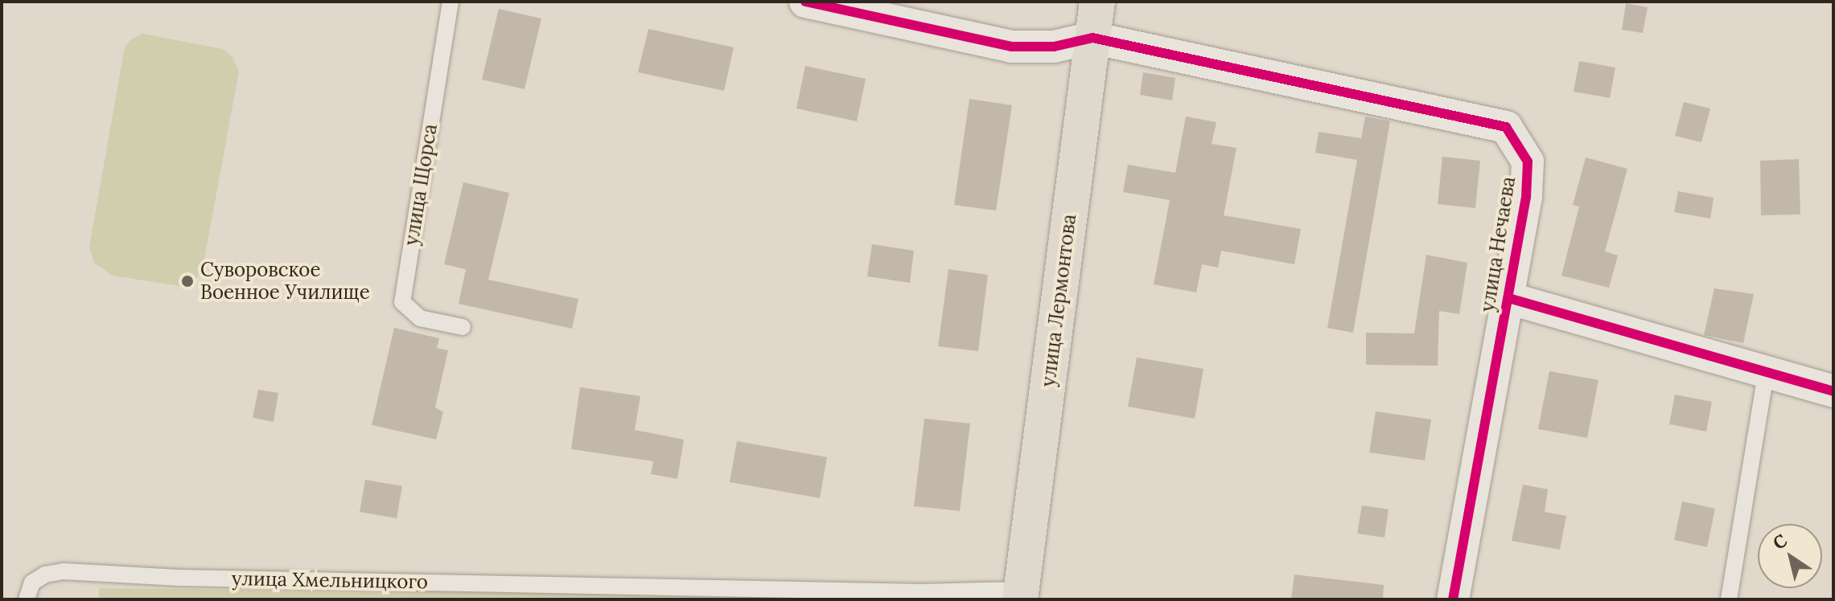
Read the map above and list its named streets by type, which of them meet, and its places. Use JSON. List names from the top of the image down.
{
  "streets": {
    "main road": ["улица Лермонтова"],
    "street": ["улица Нечаева"],
    "lane": ["улица Щорса", "улица Хмельницкого"]
  },
  "crossings": [
    ["улица Нечаева", "улица Лермонтова"],
    ["улица Лермонтова", "улица Хмельницкого"]
  ],
  "places": ["Суворовское Военное Училище"],
  "north": "top left"
}
